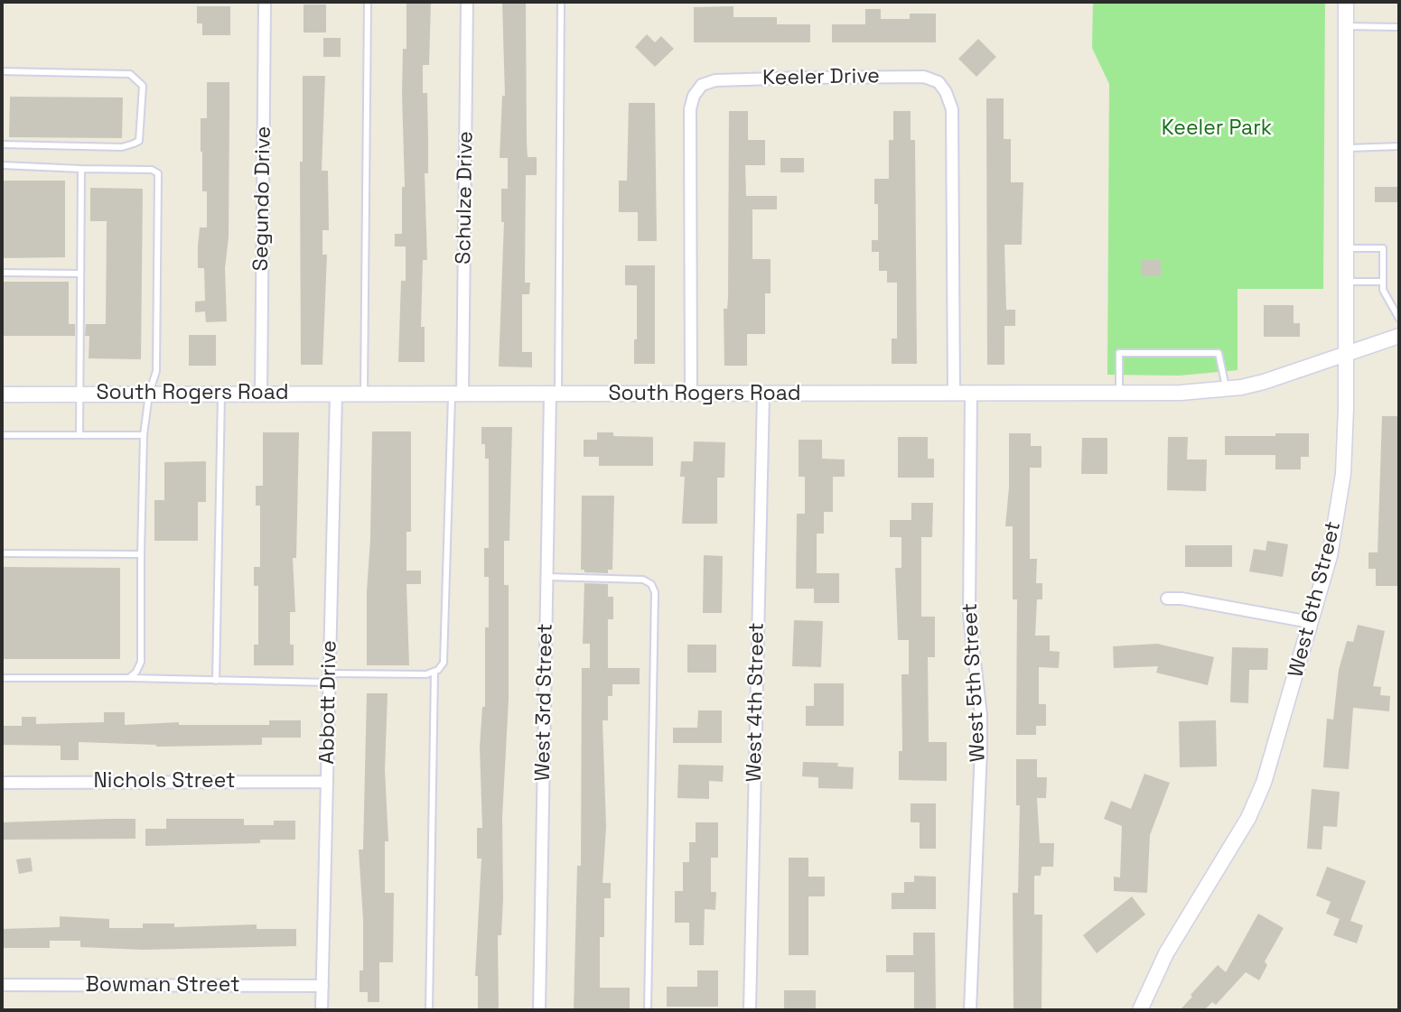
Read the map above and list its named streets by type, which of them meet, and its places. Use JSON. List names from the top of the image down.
{
  "streets": {
    "street": [
      "Keeler Drive",
      "Schulze Drive",
      "Segundo Drive",
      "South Rogers Road",
      "West 6th Street",
      "West 5th Street",
      "Abbott Drive",
      "West 3rd Street",
      "West 4th Street",
      "Nichols Street",
      "Bowman Street"
    ]
  },
  "crossings": [
    ["Keeler Drive", "South Rogers Road"],
    ["Schulze Drive", "South Rogers Road"],
    ["Segundo Drive", "South Rogers Road"],
    ["South Rogers Road", "West 6th Street"],
    ["South Rogers Road", "West 5th Street"],
    ["South Rogers Road", "Abbott Drive"],
    ["South Rogers Road", "West 3rd Street"],
    ["South Rogers Road", "West 4th Street"],
    ["Abbott Drive", "Nichols Street"],
    ["Abbott Drive", "Bowman Street"]
  ],
  "parks": ["Keeler Park"]
}
